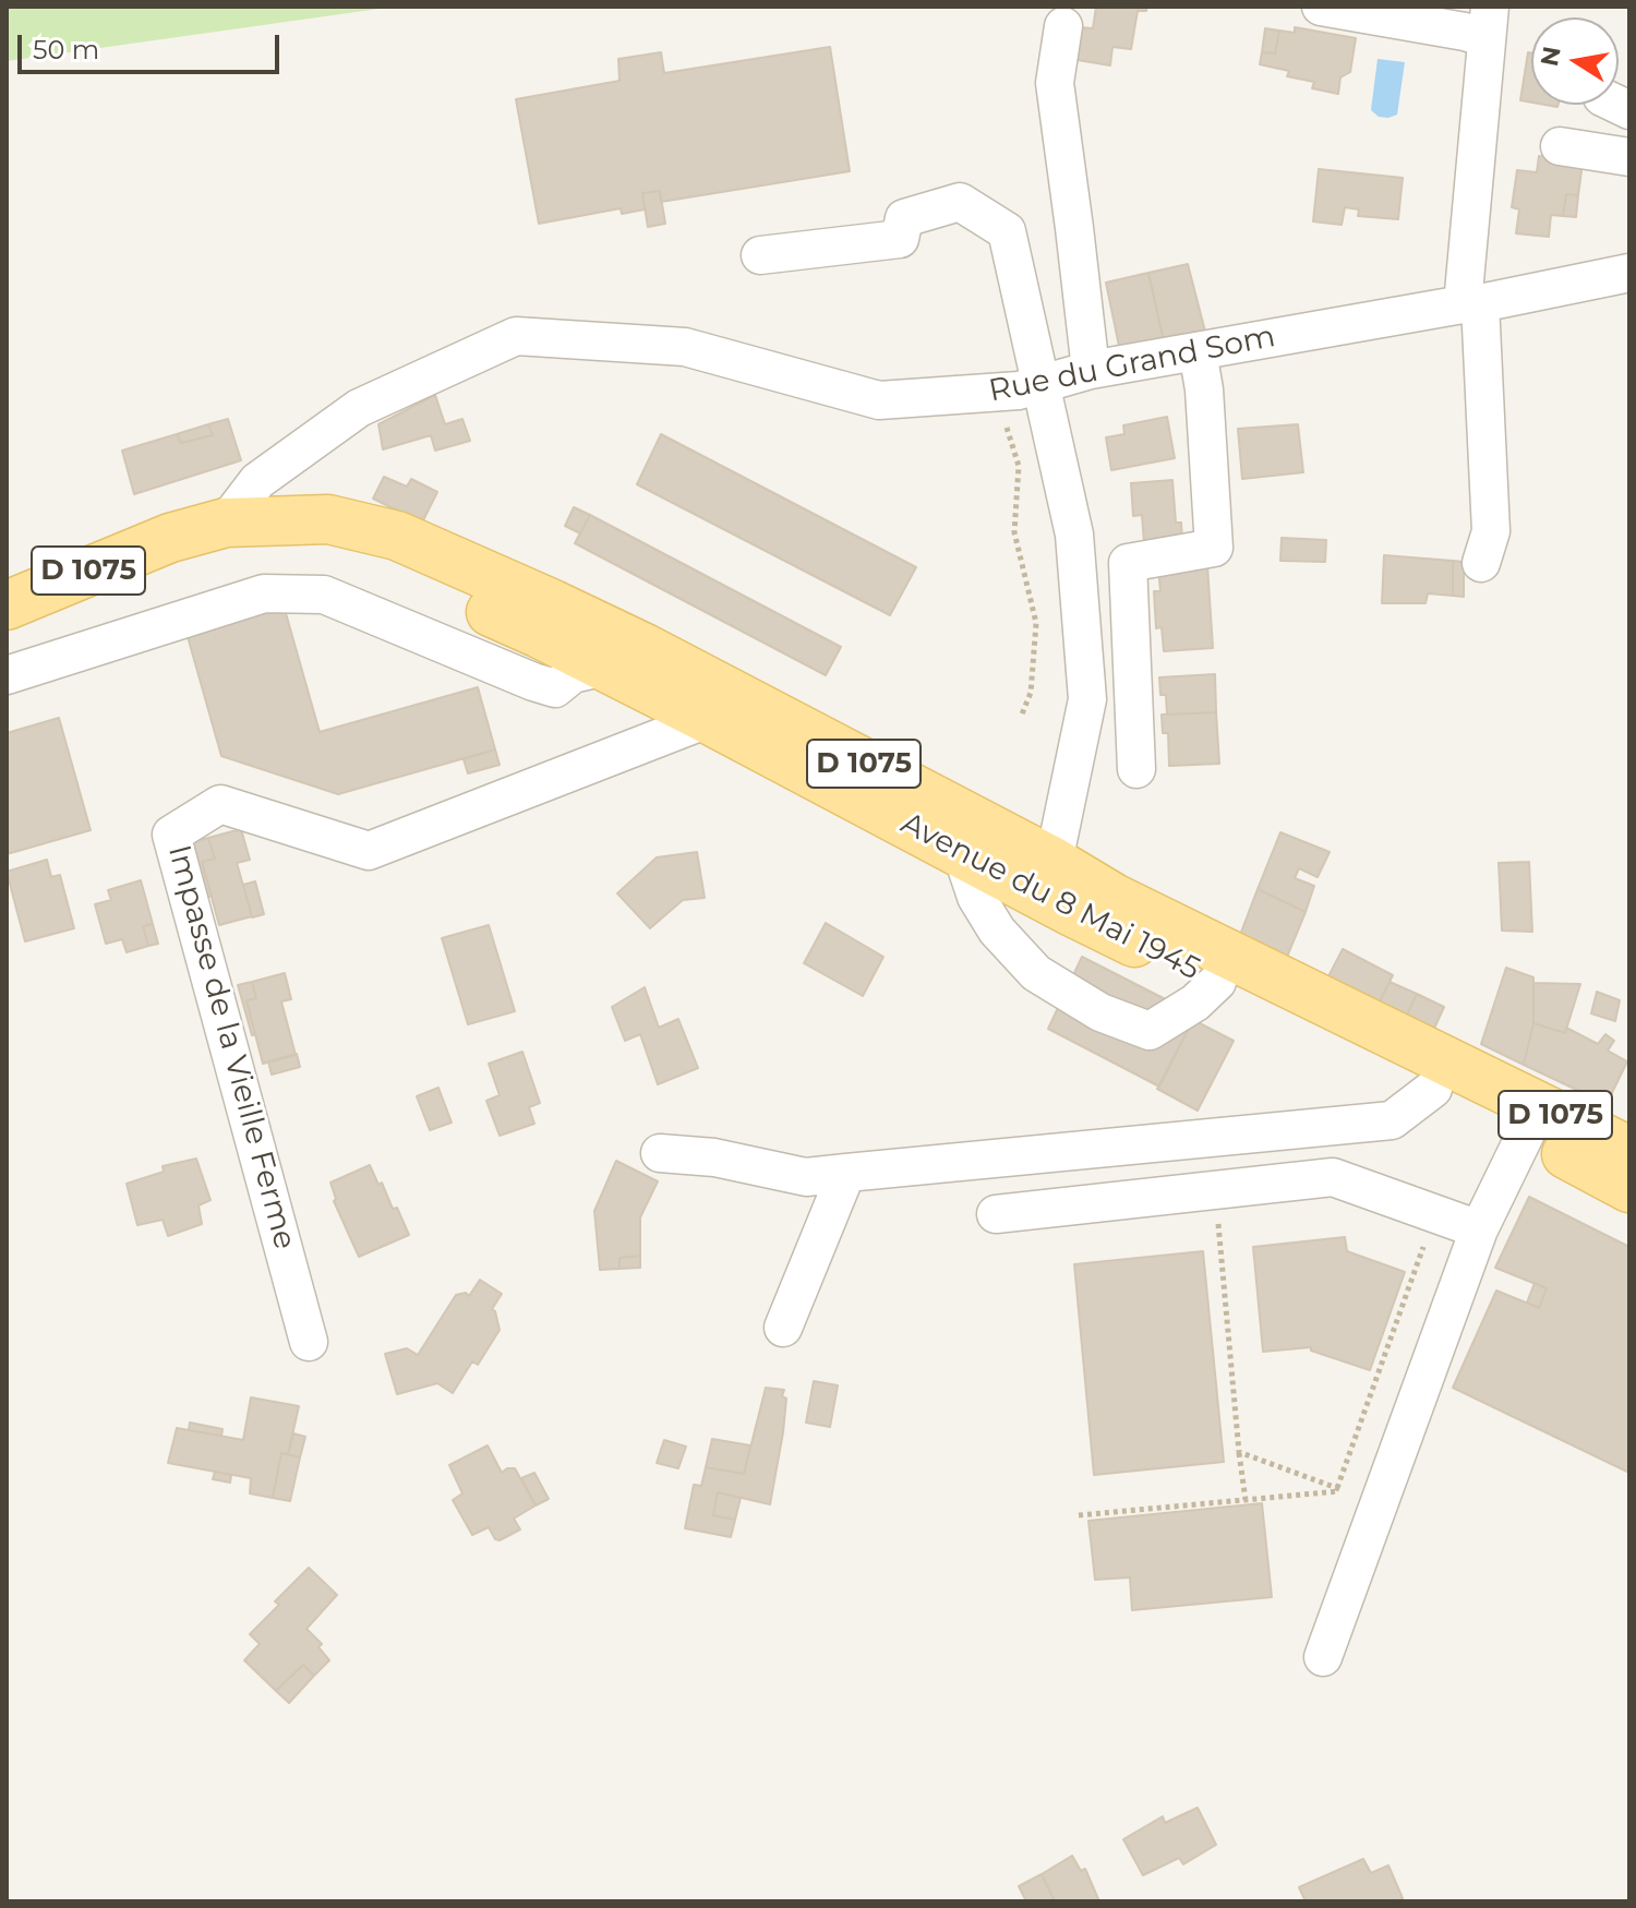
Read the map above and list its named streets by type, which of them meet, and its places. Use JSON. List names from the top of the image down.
{
  "streets": {
    "main road": ["D 1075", "Avenue du 8 Mai 1945"],
    "street": ["Rue du Grand Som", "Impasse de la Vieille Ferme"]
  },
  "crossings": [
    ["Rue du Grand Som", "Avenue du 8 Mai 1945"],
    ["Avenue du 8 Mai 1945", "Impasse de la Vieille Ferme"]
  ],
  "scale_bar": "50 m",
  "north": "left"
}
